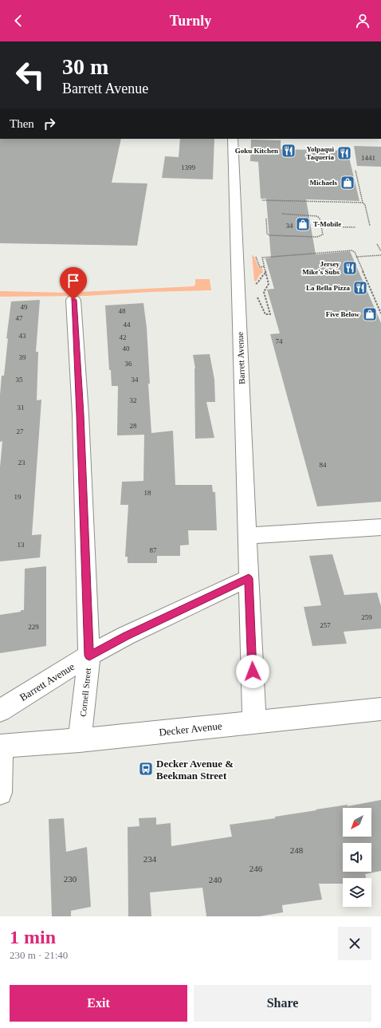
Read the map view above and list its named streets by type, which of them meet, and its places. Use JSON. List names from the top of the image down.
{
  "streets": {
    "street": ["Barrett Avenue", "Cornell Street", "Decker Avenue"]
  },
  "crossings": [
    ["Barrett Avenue", "Cornell Street"],
    ["Barrett Avenue", "Decker Avenue"],
    ["Cornell Street", "Decker Avenue"]
  ],
  "places": {
    "restaurant": [
      "Goku Kitchen",
      "Yolpaqui Taqueria",
      "Jersey Mike's Subs",
      "La Bella Pizza"
    ],
    "shop": ["Michaels", "T-Mobile", "Five Below"],
    "bus stop": ["Decker Avenue & Beekman Street"]
  },
  "house_numbers": [
    "1441",
    "1399",
    "34",
    "49",
    "48",
    "47",
    "44",
    "43",
    "42",
    "74",
    "40",
    "39",
    "36",
    "35",
    "34",
    "32",
    "31",
    "28",
    "27",
    "23",
    "84",
    "18",
    "19",
    "13",
    "87",
    "259",
    "257",
    "229",
    "248",
    "234",
    "246",
    "230",
    "240"
  ],
  "north": "bottom left",
  "page": {
    "header": "Turnly",
    "turn": ["30 m", "Barrett Avenue"],
    "then": "Then",
    "heading": ["1 min", "230 m · 21:40"],
    "buttons": ["Exit", "Share"]
  }
}
